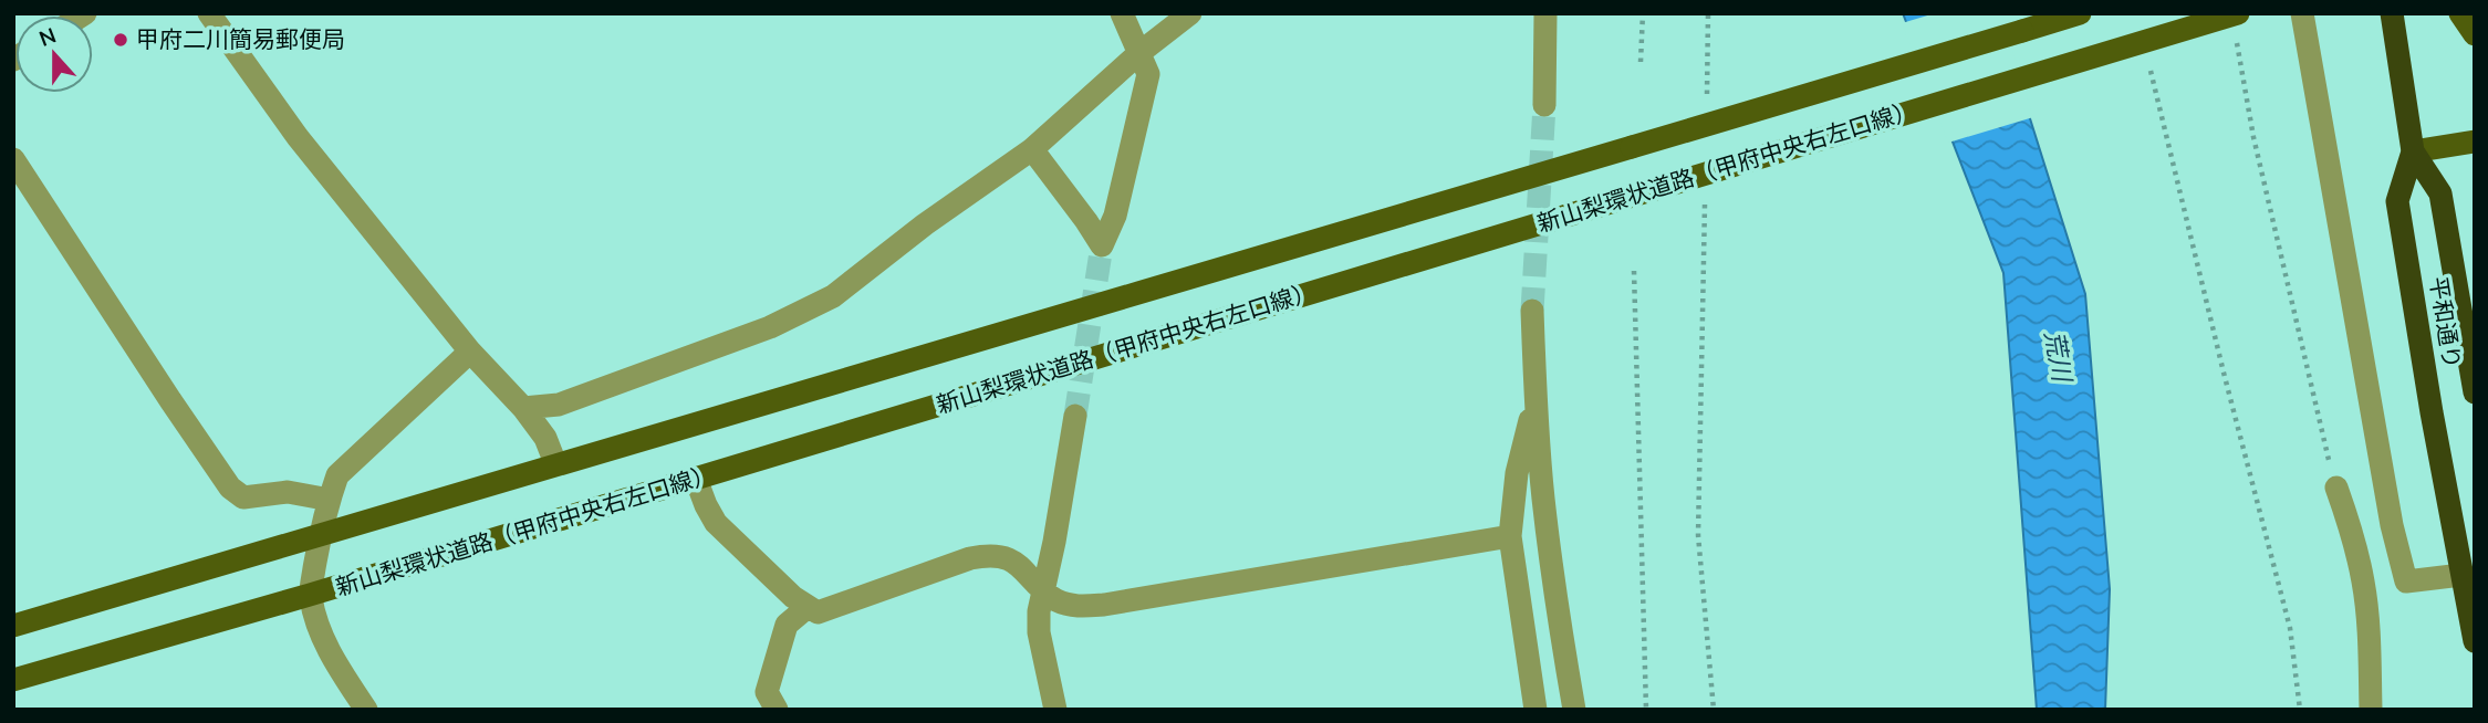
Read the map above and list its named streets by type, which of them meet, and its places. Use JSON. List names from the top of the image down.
{
  "streets": {
    "highway": ["平和通り"],
    "main road": ["新山梨環状道路（甲府中央右左口線）"]
  },
  "water": ["荒川"],
  "places": ["甲府二川簡易郵便局"],
  "north": "top"
}
